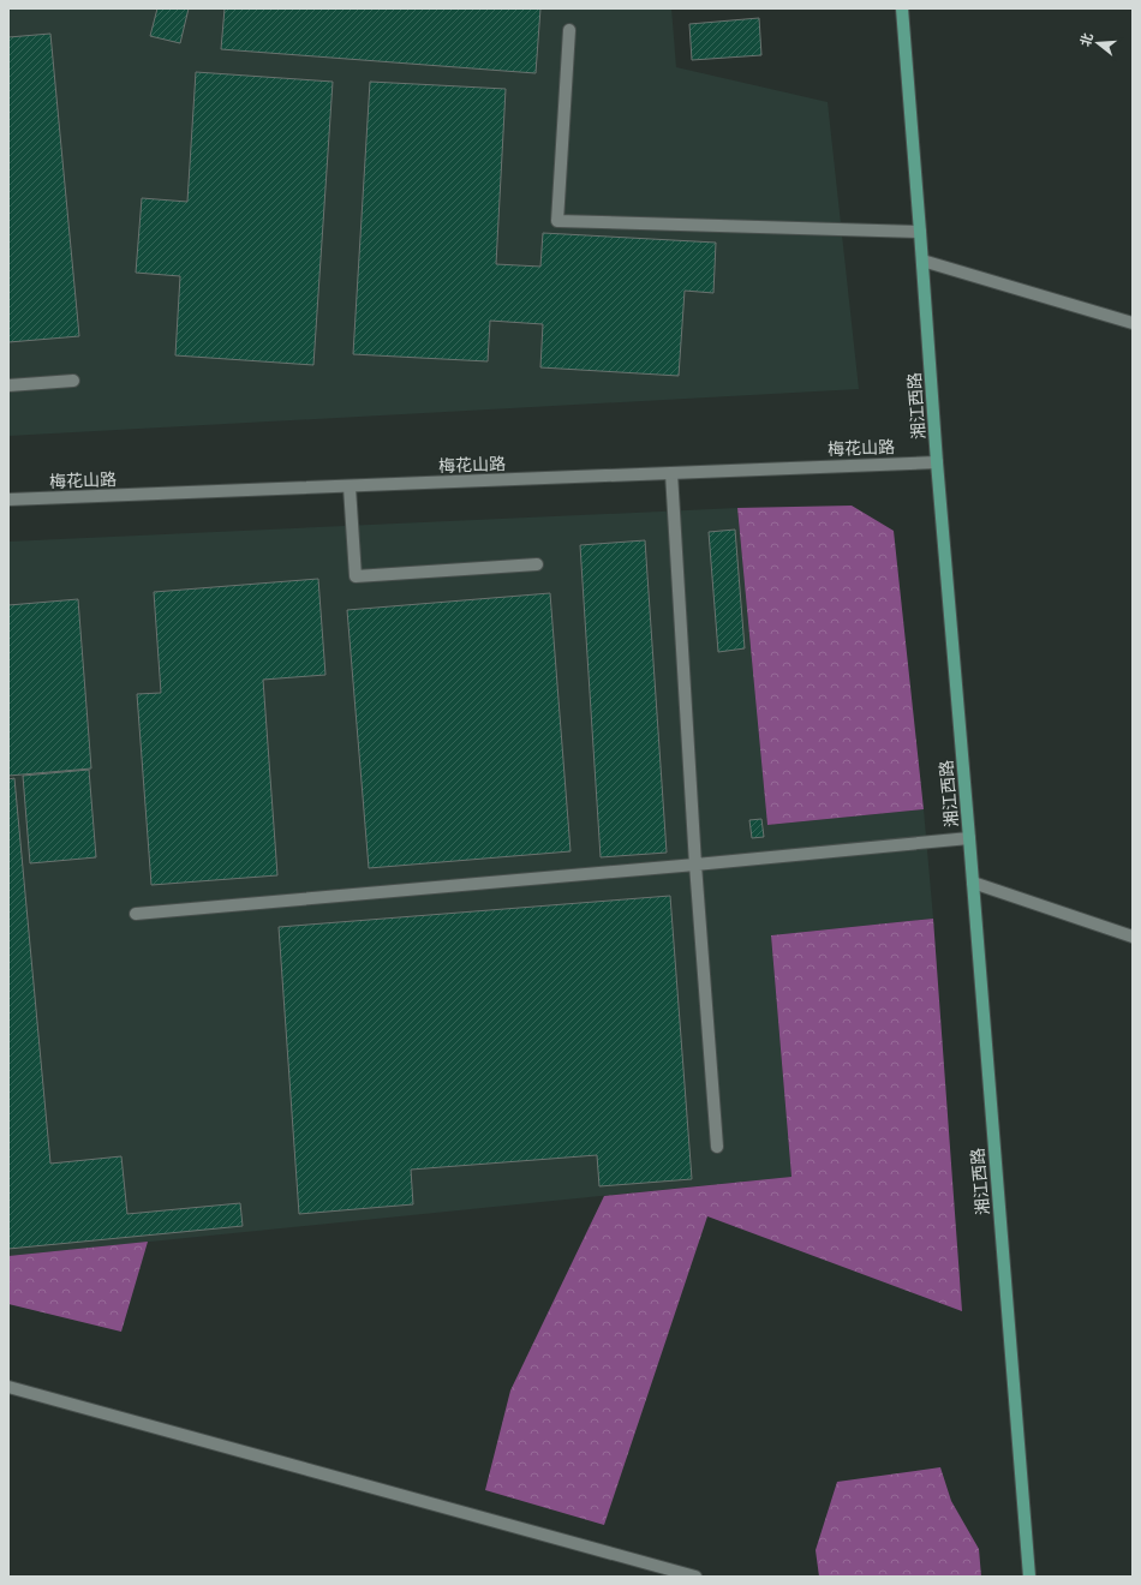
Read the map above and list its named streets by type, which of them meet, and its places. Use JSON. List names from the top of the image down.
{
  "streets": {
    "main road": ["湘江西路"],
    "street": ["梅花山路"]
  },
  "crossings": [
    ["湘江西路", "梅花山路"]
  ],
  "north": "left"
}
